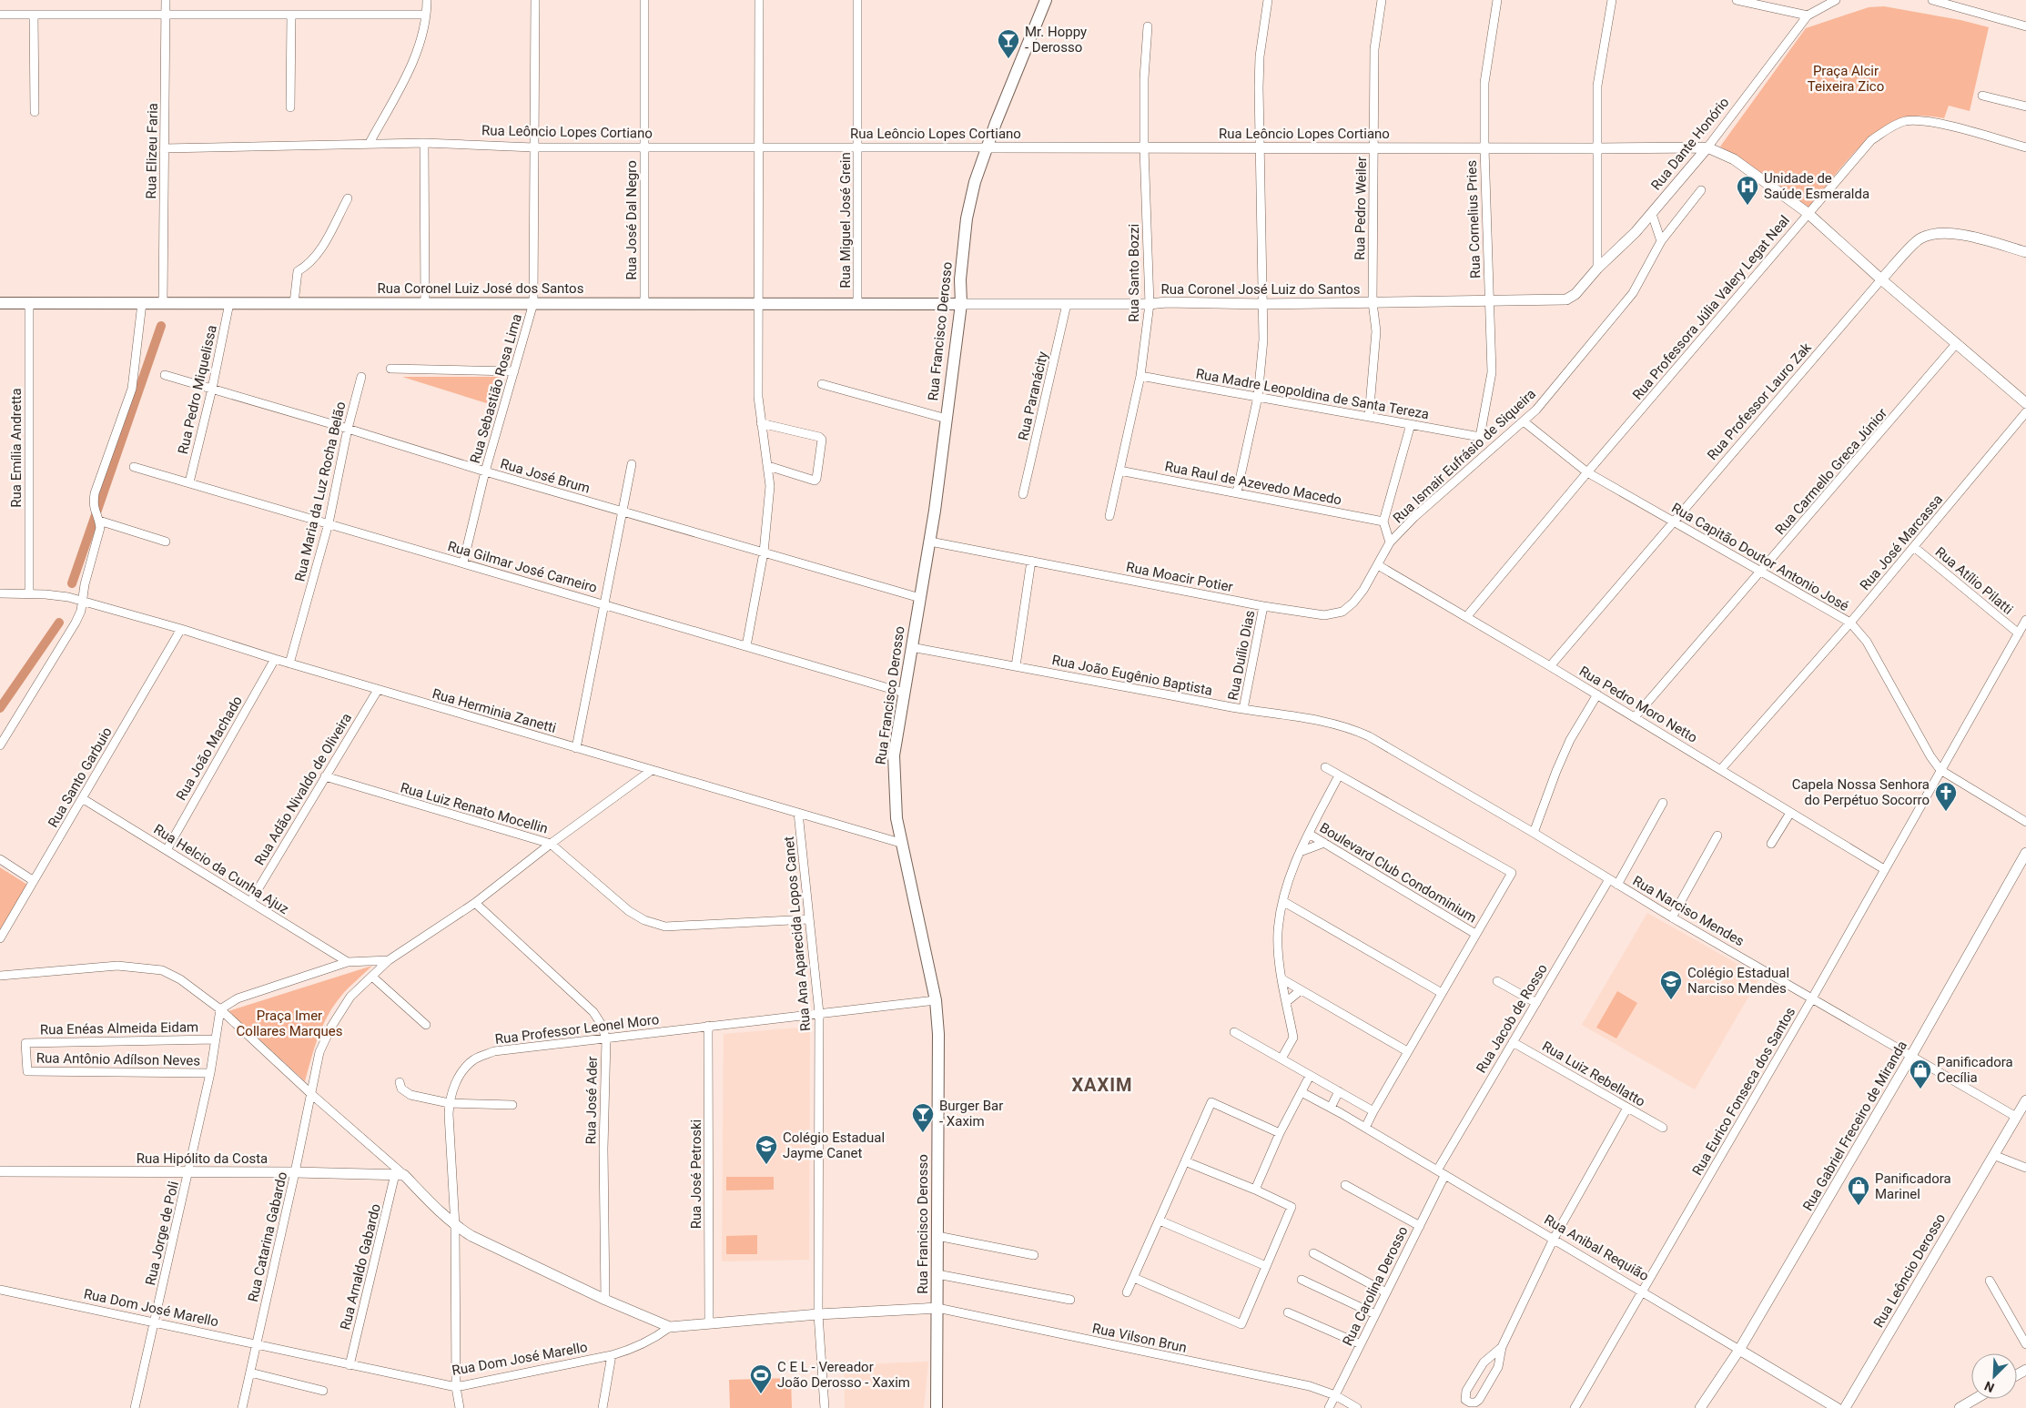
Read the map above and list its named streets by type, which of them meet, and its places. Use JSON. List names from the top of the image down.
{
  "streets": {
    "main road": ["Rua Coronel Luiz José dos Santos", "Rua Francisco Derosso"],
    "street": [
      "Rua Leôncio Lopes Cortiano",
      "Rua Dante Honório",
      "Rua Elizeu Faria",
      "Rua Pedro Weiler",
      "Rua Cornelius Pries",
      "Rua José Dal Negro",
      "Rua Miguel José Grein",
      "Rua Santo Bozzi",
      "Rua Coronel José Luiz do Santos",
      "Rua Professora Júlia Valery Legat Neal",
      "Rua Sebastião Rosa Lima",
      "Rua Pedro Miquelissa",
      "Rua Madre Leopoldina de Santa Tereza",
      "Rua Paranácity",
      "Rua Professor Lauro Zak",
      "Rua Emília Andretta",
      "Rua Ismair Eufrásio de Siqueira",
      "Rua Carmello Greca Júnior",
      "Rua José Brum",
      "Rua Raul de Azevedo Macedo",
      "Rua Maria da Luz Rocha Belão",
      "Rua José Marcassa",
      "Rua Capitão Doutor Antonio José",
      "Rua Gilmar José Carneiro",
      "Rua Moacir Potier",
      "Rua Atílio Pilatti",
      "Rua Duílio Dias",
      "Rua João Eugênio Baptista",
      "Rua Pedro Moro Netto",
      "Rua Herminia Zanetti",
      "Rua João Machado",
      "Rua Santo Garbuio",
      "Rua Adão Nivaldo de Oliveira",
      "Rua Luiz Renato Mocellin",
      "Rua Helcio da Cunha Ajuz",
      "Boulevard Club Condominium",
      "Rua Narciso Mendes",
      "Rua Ana Aparecida Lopos Canet",
      "Rua Jacob de Rosso",
      "Rua Enéas Almeida Eidam",
      "Rua Professor Leonel Moro",
      "Rua Antônio Adílson Neves",
      "Rua Luiz Rebellatto",
      "Rua Eurico Fonseca dos Santos",
      "Rua José Ader",
      "Rua Gabriel Freceiro de Miranda",
      "Rua Hipólito da Costa",
      "Rua José Petroski",
      "Rua Jorge de Poli",
      "Rua Catarina Gabardo",
      "Rua Anibal Requião",
      "Rua Arnaldo Gabardo",
      "Rua Leôncio Derosso",
      "Rua Carolina Derosso",
      "Rua Dom José Marello",
      "Rua Vilson Brun"
    ]
  },
  "crossings": [
    ["Rua Leôncio Lopes Cortiano", "Rua Dante Honório"],
    ["Rua Leôncio Lopes Cortiano", "Rua Elizeu Faria"],
    ["Rua Leôncio Lopes Cortiano", "Rua Pedro Weiler"],
    ["Rua Leôncio Lopes Cortiano", "Rua Cornelius Pries"],
    ["Rua Leôncio Lopes Cortiano", "Rua José Dal Negro"],
    ["Rua Leôncio Lopes Cortiano", "Rua Miguel José Grein"],
    ["Rua Leôncio Lopes Cortiano", "Rua Santo Bozzi"],
    ["Rua Leôncio Lopes Cortiano", "Rua Francisco Derosso"],
    ["Rua Leôncio Lopes Cortiano", "Rua Sebastião Rosa Lima"],
    ["Rua Dante Honório", "Rua Coronel José Luiz do Santos"],
    ["Rua Elizeu Faria", "Rua Coronel Luiz José dos Santos"],
    ["Rua Pedro Weiler", "Rua Coronel José Luiz do Santos"],
    ["Rua Pedro Weiler", "Rua Madre Leopoldina de Santa Tereza"],
    ["Rua Cornelius Pries", "Rua Coronel José Luiz do Santos"],
    ["Rua Cornelius Pries", "Rua Madre Leopoldina de Santa Tereza"],
    ["Rua José Dal Negro", "Rua Coronel Luiz José dos Santos"],
    ["Rua Miguel José Grein", "Rua Coronel Luiz José dos Santos"],
    ["Rua Santo Bozzi", "Rua Coronel José Luiz do Santos"],
    ["Rua Santo Bozzi", "Rua Madre Leopoldina de Santa Tereza"],
    ["Rua Santo Bozzi", "Rua Raul de Azevedo Macedo"],
    ["Rua Coronel Luiz José dos Santos", "Rua Coronel José Luiz do Santos"],
    ["Rua Coronel Luiz José dos Santos", "Rua Francisco Derosso"],
    ["Rua Coronel Luiz José dos Santos", "Rua Sebastião Rosa Lima"],
    ["Rua Coronel Luiz José dos Santos", "Rua Pedro Miquelissa"],
    ["Rua Coronel Luiz José dos Santos", "Rua Emília Andretta"],
    ["Rua Coronel José Luiz do Santos", "Rua Francisco Derosso"],
    ["Rua Coronel José Luiz do Santos", "Rua Paranácity"],
    ["Rua Professora Júlia Valery Legat Neal", "Rua Capitão Doutor Antonio José"],
    ["Rua Professora Júlia Valery Legat Neal", "Rua Pedro Moro Netto"],
    ["Rua Francisco Derosso", "Rua José Brum"],
    ["Rua Francisco Derosso", "Rua Gilmar José Carneiro"],
    ["Rua Francisco Derosso", "Rua Moacir Potier"],
    ["Rua Francisco Derosso", "Rua João Eugênio Baptista"],
    ["Rua Francisco Derosso", "Rua Herminia Zanetti"],
    ["Rua Francisco Derosso", "Rua Professor Leonel Moro"],
    ["Rua Francisco Derosso", "Rua Vilson Brun"],
    ["Rua Sebastião Rosa Lima", "Rua José Brum"],
    ["Rua Sebastião Rosa Lima", "Rua Gilmar José Carneiro"],
    ["Rua Pedro Miquelissa", "Rua José Brum"],
    ["Rua Pedro Miquelissa", "Rua Gilmar José Carneiro"],
    ["Rua Professor Lauro Zak", "Rua Capitão Doutor Antonio José"],
    ["Rua Professor Lauro Zak", "Rua Pedro Moro Netto"],
    ["Rua Emília Andretta", "Rua Herminia Zanetti"],
    ["Rua Ismair Eufrásio de Siqueira", "Rua Capitão Doutor Antonio José"],
    ["Rua Ismair Eufrásio de Siqueira", "Rua Moacir Potier"],
    ["Rua Carmello Greca Júnior", "Rua Capitão Doutor Antonio José"],
    ["Rua Carmello Greca Júnior", "Rua Pedro Moro Netto"],
    ["Rua José Brum", "Rua Maria da Luz Rocha Belão"],
    ["Rua Maria da Luz Rocha Belão", "Rua Gilmar José Carneiro"],
    ["Rua Maria da Luz Rocha Belão", "Rua Herminia Zanetti"],
    ["Rua José Marcassa", "Rua Capitão Doutor Antonio José"],
    ["Rua José Marcassa", "Rua Atílio Pilatti"],
    ["Rua José Marcassa", "Rua Pedro Moro Netto"],
    ["Rua Capitão Doutor Antonio José", "Rua Eurico Fonseca dos Santos"],
    ["Rua Moacir Potier", "Rua Duílio Dias"],
    ["Rua Moacir Potier", "Rua Pedro Moro Netto"],
    ["Rua Atílio Pilatti", "Rua Eurico Fonseca dos Santos"],
    ["Rua Duílio Dias", "Rua João Eugênio Baptista"],
    ["Rua João Eugênio Baptista", "Rua Narciso Mendes"],
    ["Rua Pedro Moro Netto", "Rua Eurico Fonseca dos Santos"],
    ["Rua Herminia Zanetti", "Rua João Machado"],
    ["Rua Herminia Zanetti", "Rua Santo Garbuio"],
    ["Rua Herminia Zanetti", "Rua Adão Nivaldo de Oliveira"],
    ["Rua Herminia Zanetti", "Rua Ana Aparecida Lopos Canet"],
    ["Rua Herminia Zanetti", "Rua Catarina Gabardo"],
    ["Rua João Machado", "Rua Helcio da Cunha Ajuz"],
    ["Rua Santo Garbuio", "Rua Helcio da Cunha Ajuz"],
    ["Rua Adão Nivaldo de Oliveira", "Rua Luiz Renato Mocellin"],
    ["Rua Adão Nivaldo de Oliveira", "Rua Helcio da Cunha Ajuz"],
    ["Rua Luiz Renato Mocellin", "Rua Ana Aparecida Lopos Canet"],
    ["Rua Luiz Renato Mocellin", "Rua Catarina Gabardo"],
    ["Boulevard Club Condominium", "Rua Anibal Requião"],
    ["Rua Narciso Mendes", "Rua Jacob de Rosso"],
    ["Rua Narciso Mendes", "Rua Eurico Fonseca dos Santos"],
    ["Rua Narciso Mendes", "Rua Gabriel Freceiro de Miranda"],
    ["Rua Narciso Mendes", "Rua Leôncio Derosso"],
    ["Rua Ana Aparecida Lopos Canet", "Rua Professor Leonel Moro"],
    ["Rua Jacob de Rosso", "Rua Luiz Rebellatto"],
    ["Rua Jacob de Rosso", "Rua Anibal Requião"],
    ["Rua Enéas Almeida Eidam", "Rua Antônio Adílson Neves"],
    ["Rua Enéas Almeida Eidam", "Rua Jorge de Poli"],
    ["Rua Professor Leonel Moro", "Rua José Ader"],
    ["Rua Professor Leonel Moro", "Rua José Petroski"],
    ["Rua Professor Leonel Moro", "Rua Dom José Marello"],
    ["Rua Antônio Adílson Neves", "Rua Jorge de Poli"],
    ["Rua Eurico Fonseca dos Santos", "Rua Anibal Requião"],
    ["Rua José Ader", "Rua Catarina Gabardo"],
    ["Rua Gabriel Freceiro de Miranda", "Rua Anibal Requião"],
    ["Rua Hipólito da Costa", "Rua Jorge de Poli"],
    ["Rua Hipólito da Costa", "Rua Catarina Gabardo"],
    ["Rua Hipólito da Costa", "Rua Arnaldo Gabardo"],
    ["Rua Jorge de Poli", "Rua Dom José Marello"],
    ["Rua Catarina Gabardo", "Rua Dom José Marello"],
    ["Rua Anibal Requião", "Rua Carolina Derosso"],
    ["Rua Arnaldo Gabardo", "Rua Dom José Marello"],
    ["Rua Carolina Derosso", "Rua Vilson Brun"]
  ],
  "districts": ["XAXIM"],
  "parks": ["Praça Alcir Teixeira Zico", "Praça Imer Collares Marques"],
  "places": {
    "bar": ["Mr. Hoppy - Derosso", "Burger Bar - Xaxim"],
    "hospital": ["Unidade de Saúde Esmeralda"],
    "church": ["Capela Nossa Senhora do Perpétuo Socorro"],
    "school or university": ["Colégio Estadual Narciso Mendes", "Colégio Estadual Jayme Canet"],
    "shop": ["Panificadora Cecília", "Panificadora Marinel"],
    "sports": ["C E L - Vereador João Derosso - Xaxim"]
  },
  "north": "bottom left"
}
